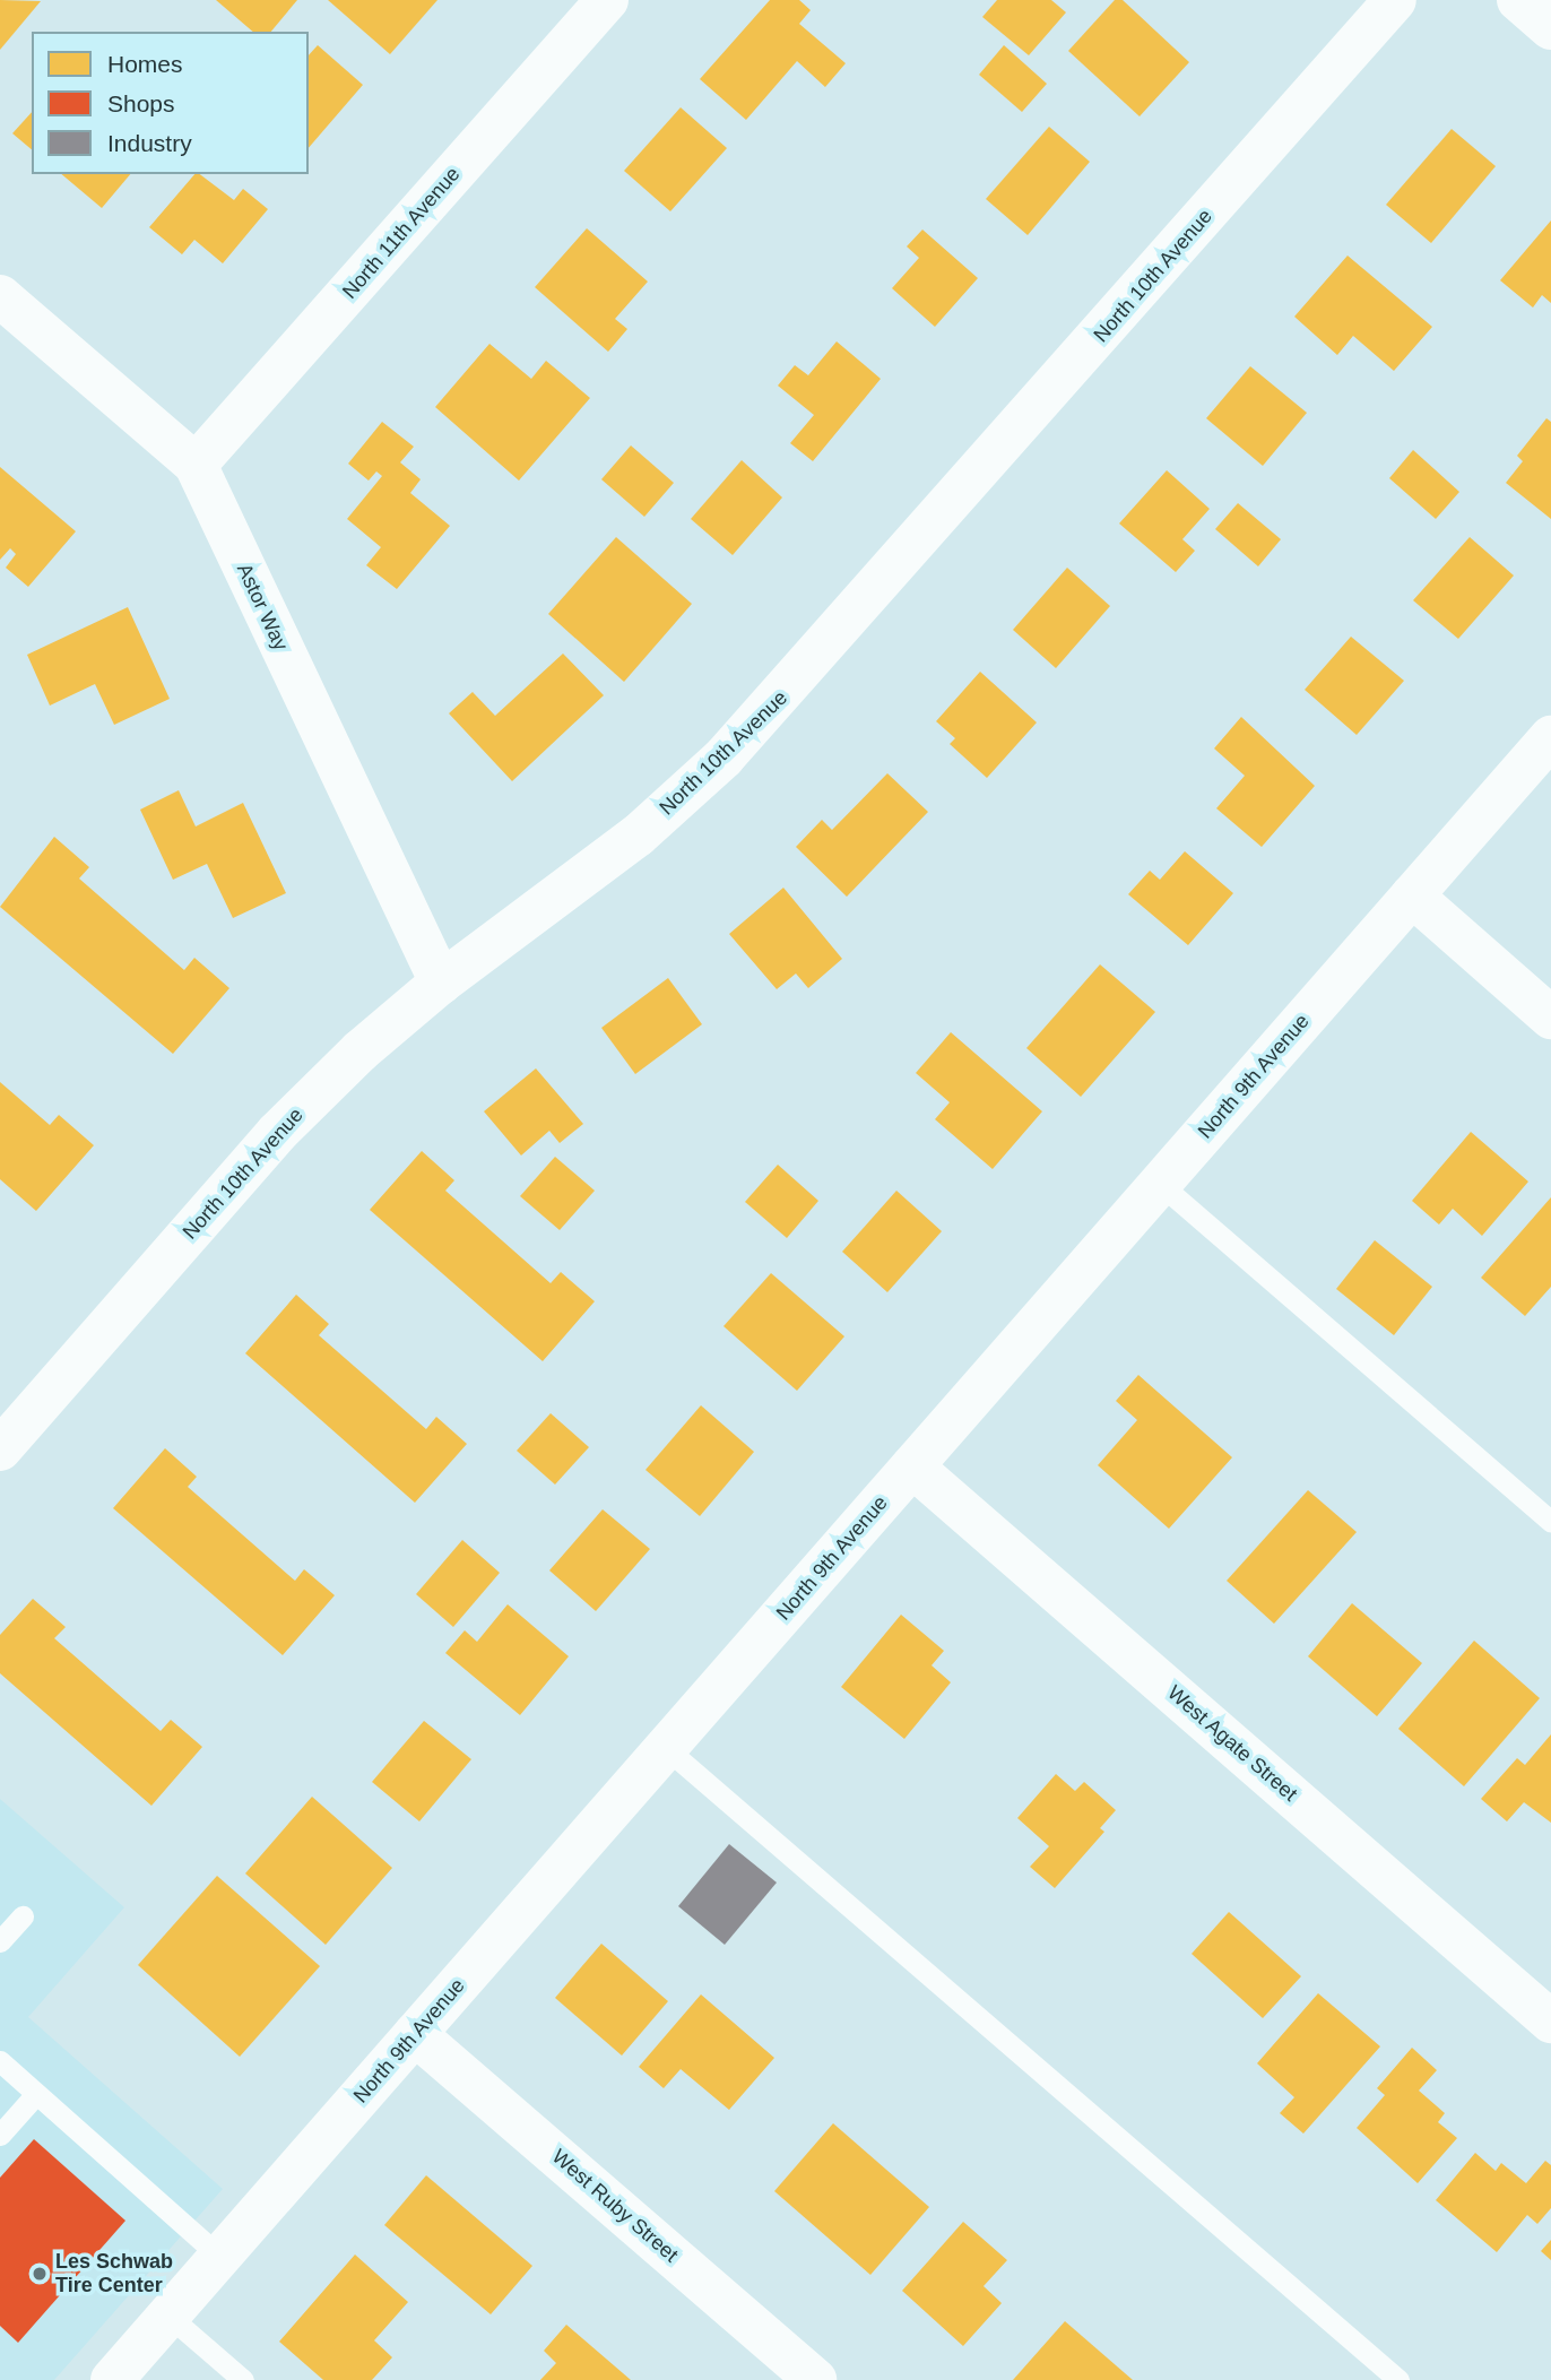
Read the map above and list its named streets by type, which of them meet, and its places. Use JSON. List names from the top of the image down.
{
  "streets": {
    "street": [
      "North 11th Avenue",
      "North 10th Avenue",
      "Astor Way",
      "North 9th Avenue",
      "West Agate Street",
      "West Ruby Street"
    ]
  },
  "crossings": [
    ["North 11th Avenue", "Astor Way"],
    ["North 10th Avenue", "Astor Way"],
    ["North 9th Avenue", "West Agate Street"],
    ["North 9th Avenue", "West Ruby Street"]
  ],
  "places": ["Les Schwab Tire Center"],
  "legend": ["Homes", "Shops", "Industry"]
}
